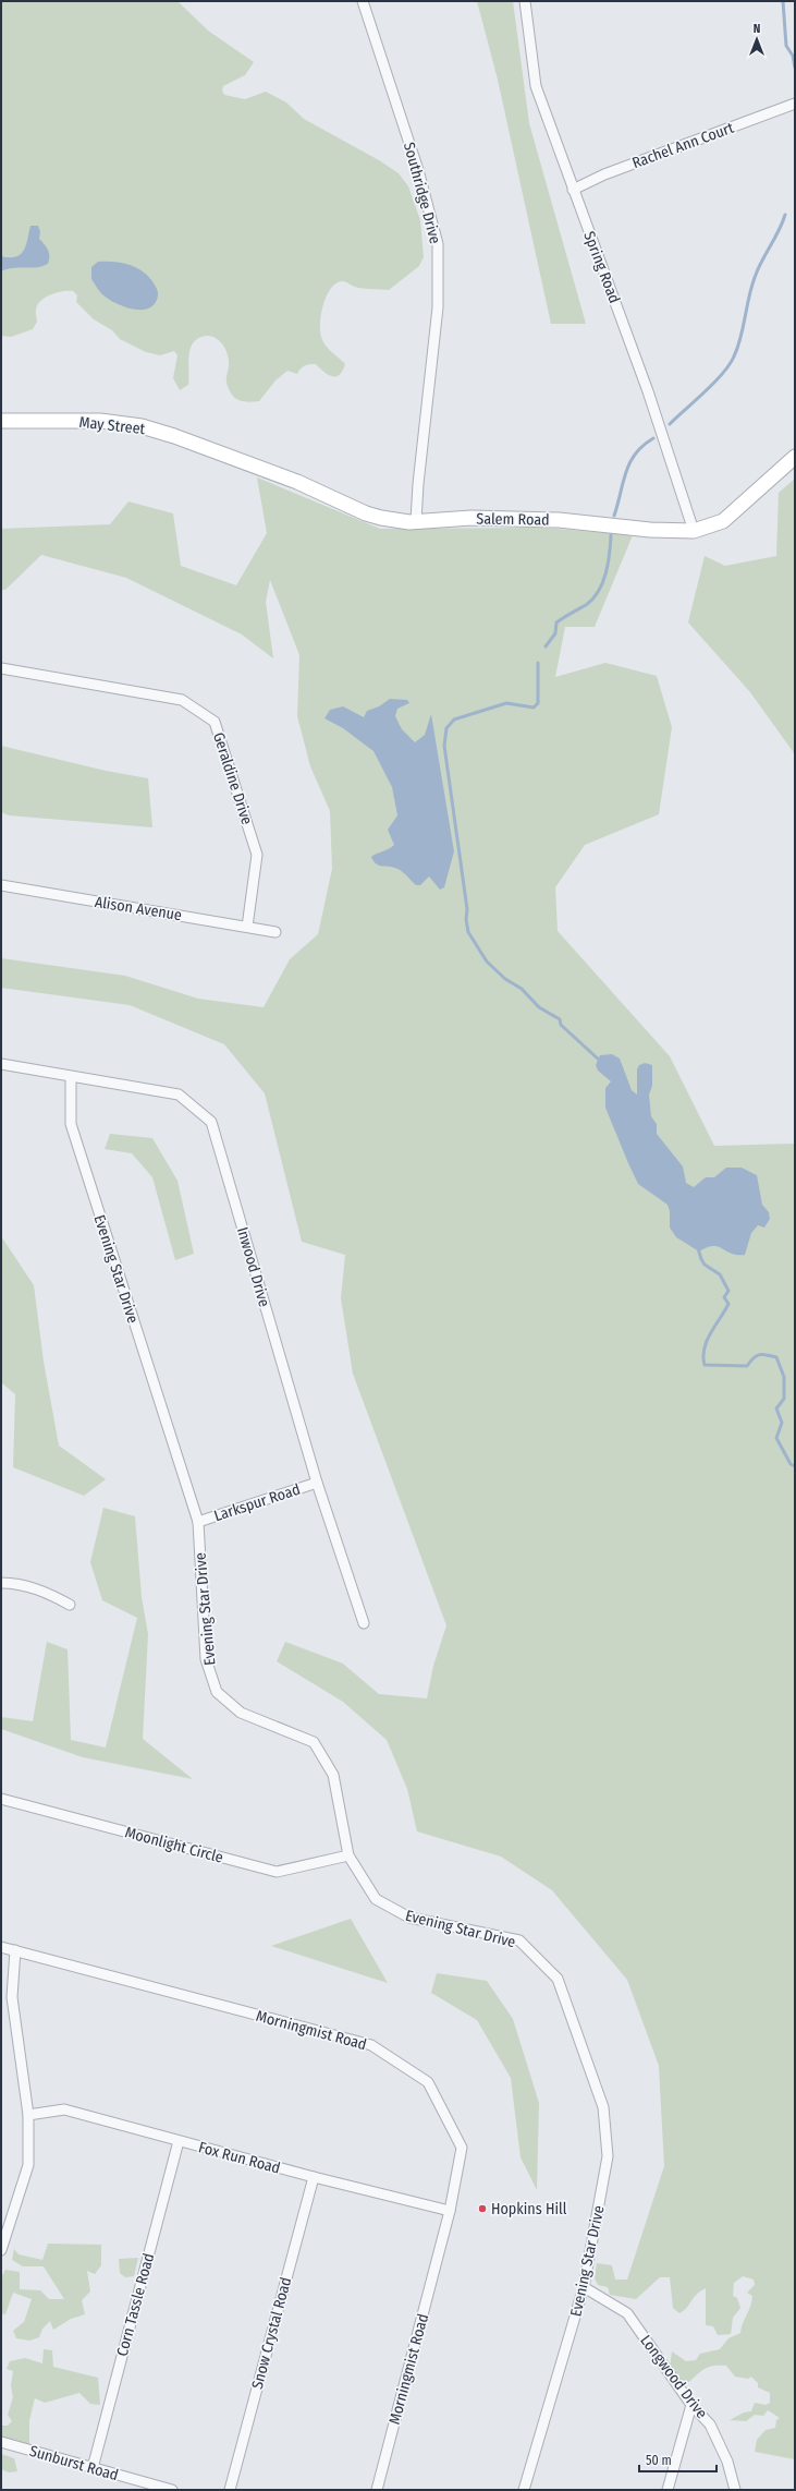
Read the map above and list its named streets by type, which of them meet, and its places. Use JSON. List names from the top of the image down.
{
  "streets": {
    "street": [
      "Rachel Ann Court",
      "Southridge Drive",
      "Spring Road",
      "May Street",
      "Salem Road",
      "Geraldine Drive",
      "Alison Avenue",
      "Inwood Drive",
      "Evening Star Drive",
      "Larkspur Road",
      "Moonlight Circle",
      "Morningmist Road",
      "Fox Run Road",
      "Corn Tassle Road",
      "Snow Crystal Road",
      "Longwood Drive",
      "Sunburst Road"
    ]
  },
  "crossings": [
    ["Rachel Ann Court", "Spring Road"],
    ["Southridge Drive", "Salem Road"],
    ["Spring Road", "Salem Road"],
    ["May Street", "Salem Road"],
    ["Geraldine Drive", "Alison Avenue"],
    ["Inwood Drive", "Evening Star Drive"],
    ["Inwood Drive", "Larkspur Road"],
    ["Evening Star Drive", "Larkspur Road"],
    ["Evening Star Drive", "Moonlight Circle"],
    ["Evening Star Drive", "Longwood Drive"],
    ["Morningmist Road", "Fox Run Road"],
    ["Fox Run Road", "Corn Tassle Road"],
    ["Fox Run Road", "Snow Crystal Road"],
    ["Corn Tassle Road", "Sunburst Road"]
  ],
  "places": ["Hopkins Hill"],
  "scale_bar": "50 m",
  "north": "top"
}
